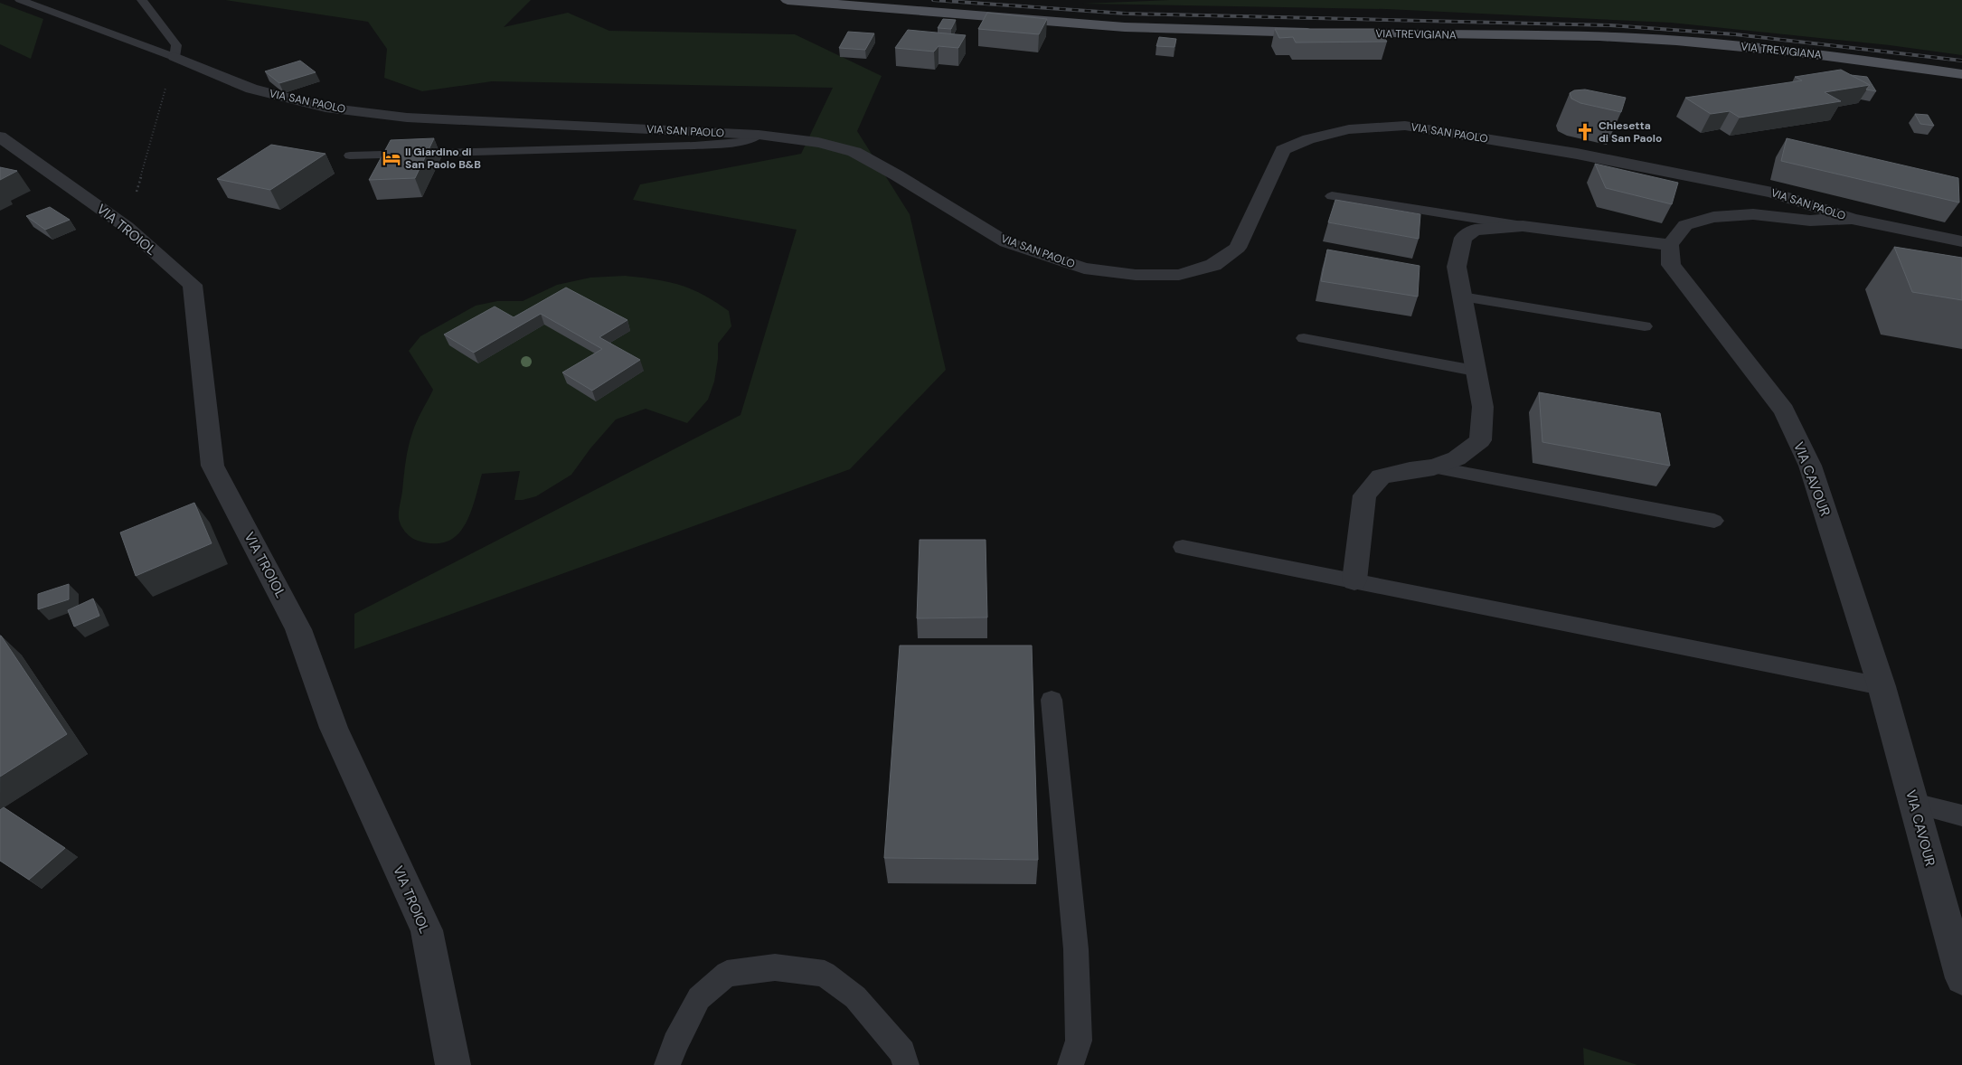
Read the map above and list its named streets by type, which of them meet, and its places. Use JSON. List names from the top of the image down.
{
  "streets": {
    "main road": ["VIA TREVIGIANA"],
    "street": ["VIA SAN PAOLO", "VIA TROIOL", "VIA CAVOUR"]
  },
  "places": {
    "church": ["Chiesetta di San Paolo"],
    "hotel": ["Il Giardino di San Paolo B&B"]
  }
}
